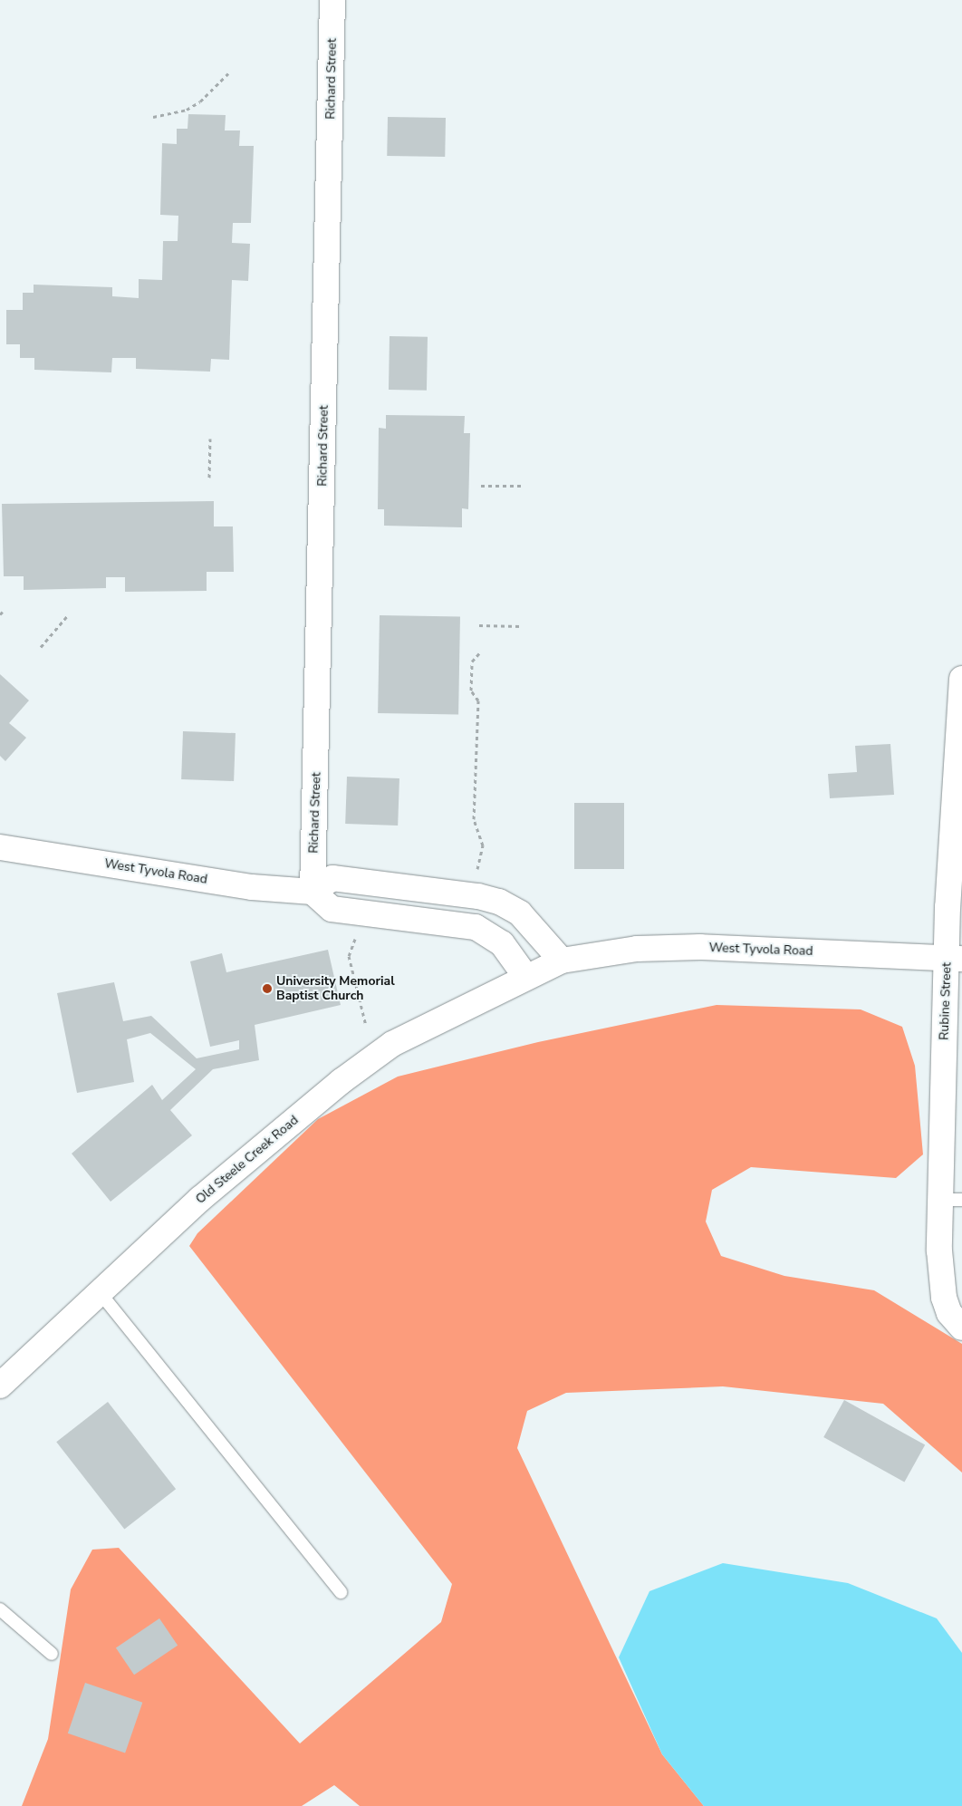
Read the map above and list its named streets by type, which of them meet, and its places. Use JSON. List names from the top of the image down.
{
  "streets": {
    "street": [
      "Richard Street",
      "West Tyvola Road",
      "Rubine Street",
      "Old Steele Creek Road"
    ]
  },
  "crossings": [
    ["Richard Street", "West Tyvola Road"],
    ["West Tyvola Road", "Rubine Street"],
    ["West Tyvola Road", "Old Steele Creek Road"]
  ],
  "places": ["University Memorial Baptist Church"]
}
